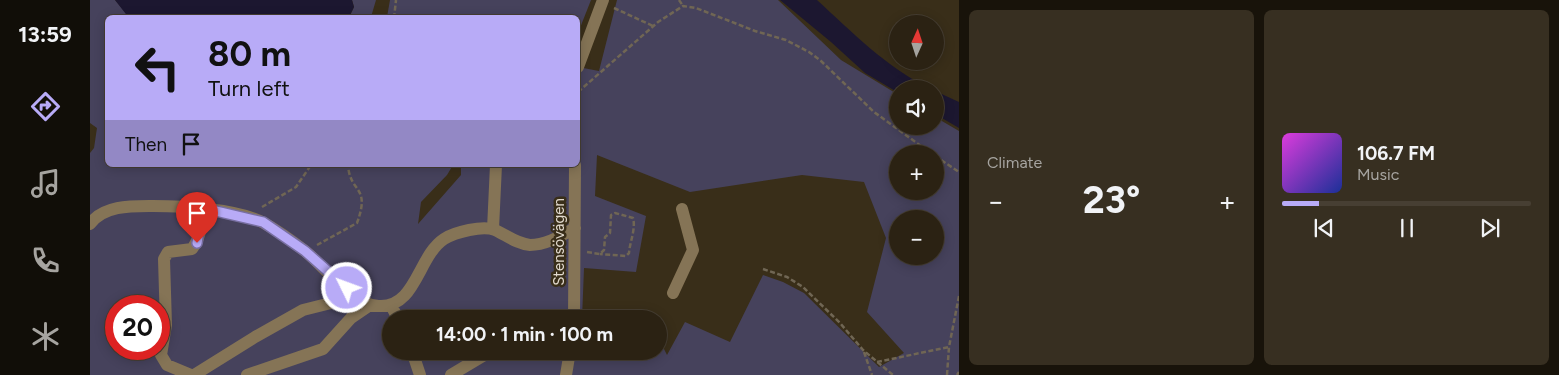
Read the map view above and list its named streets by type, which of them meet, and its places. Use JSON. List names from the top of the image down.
{
  "streets": {
    "street": ["Stensövägen"]
  },
  "north": "top",
  "page": {
    "tabs": "13:59",
    "tile": "Climate",
    "map_buttons": ["+", "−"],
    "turn": ["80 m", "Turn left"],
    "then": "Then",
    "song": ["106.7 FM", "Music"],
    "heat": ["−", "23°", "+"],
    "limit": "20",
    "trip": "14:00 · 1 min · 100 m"
  }
}
